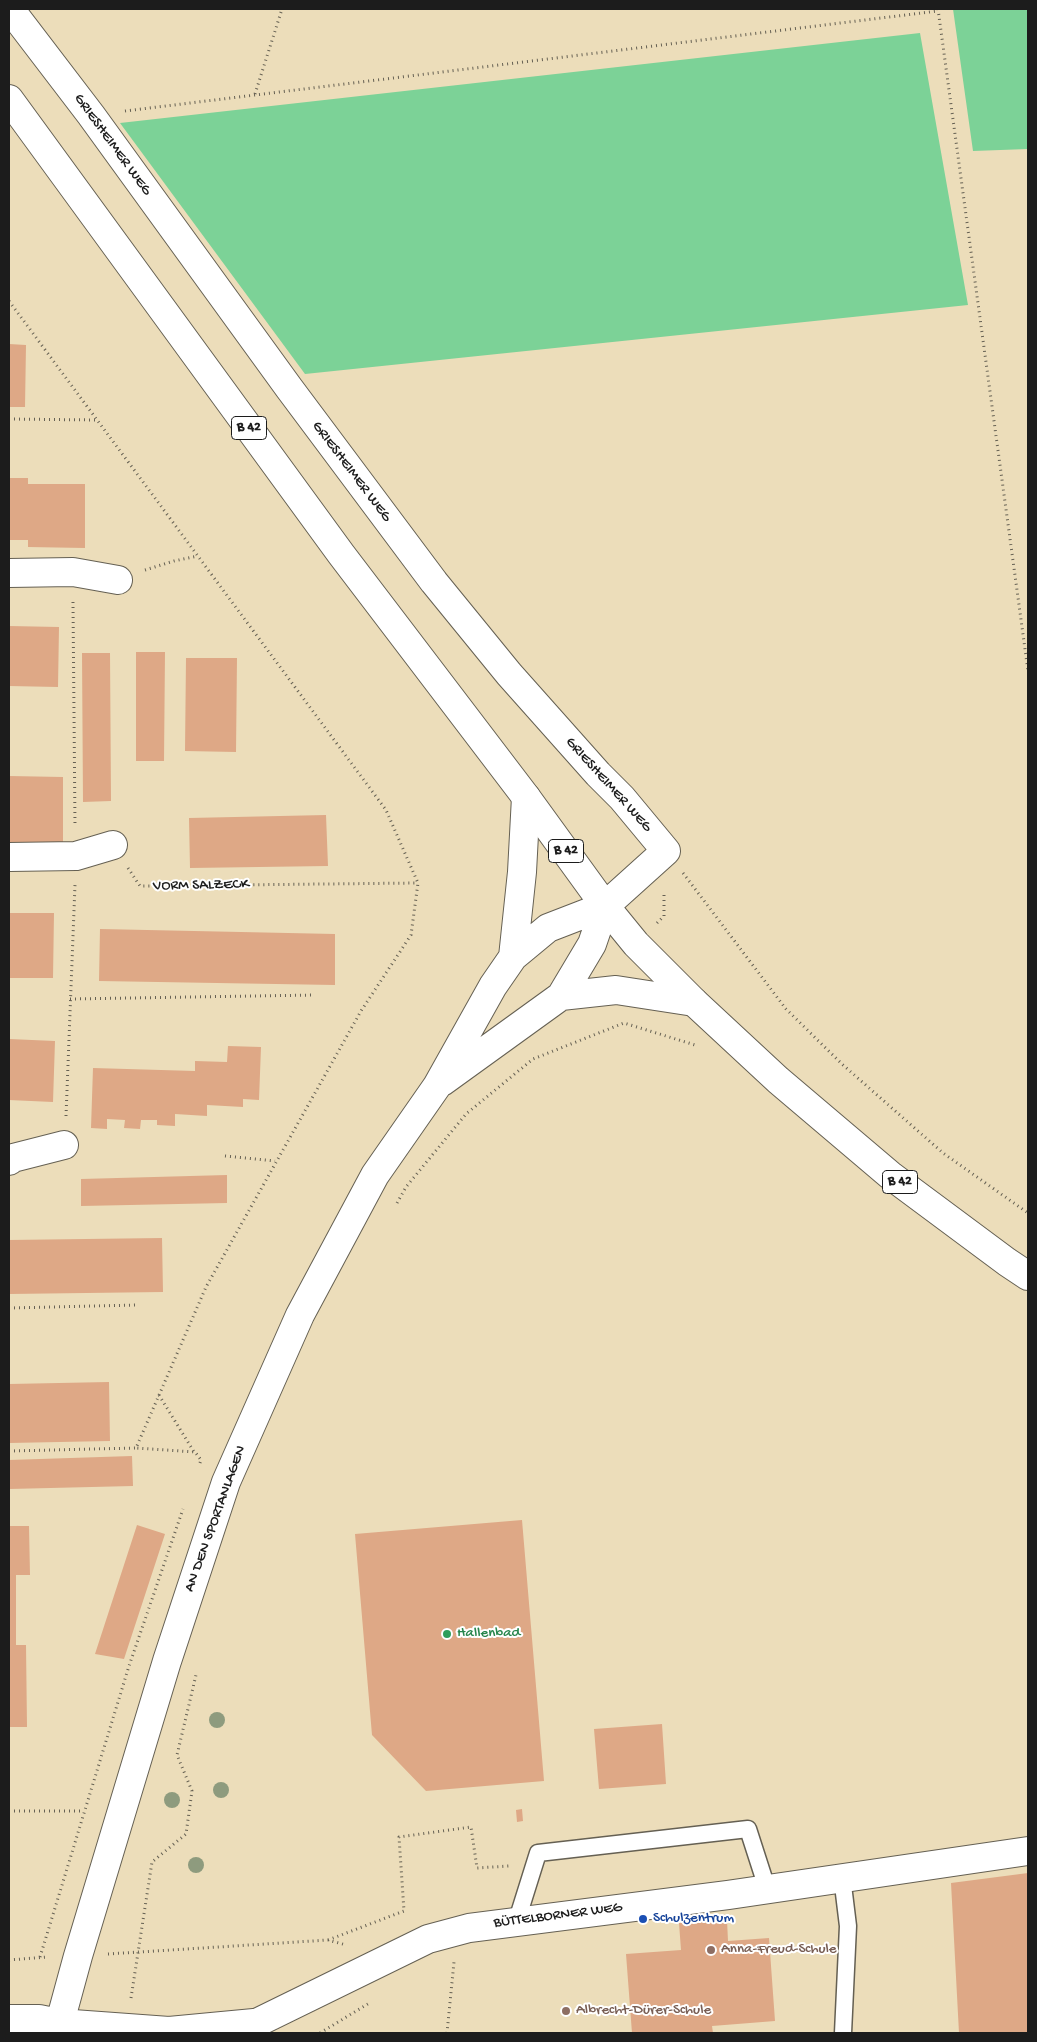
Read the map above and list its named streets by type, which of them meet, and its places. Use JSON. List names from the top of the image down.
{
  "streets": {
    "main road": [
      "GRIESHEIMER WEG",
      "B 42",
      "AN DEN SPORTANLAGEN",
      "BÜTTELBORNER WEG"
    ],
    "path": ["VORM SALZECK"]
  },
  "crossings": [
    ["AN DEN SPORTANLAGEN", "BÜTTELBORNER WEG"]
  ],
  "places": [
    "Hallenbad",
    "Schulzentrum",
    "Anna-Freud-Schule",
    "Albrecht-Dürer-Schule"
  ]
}
